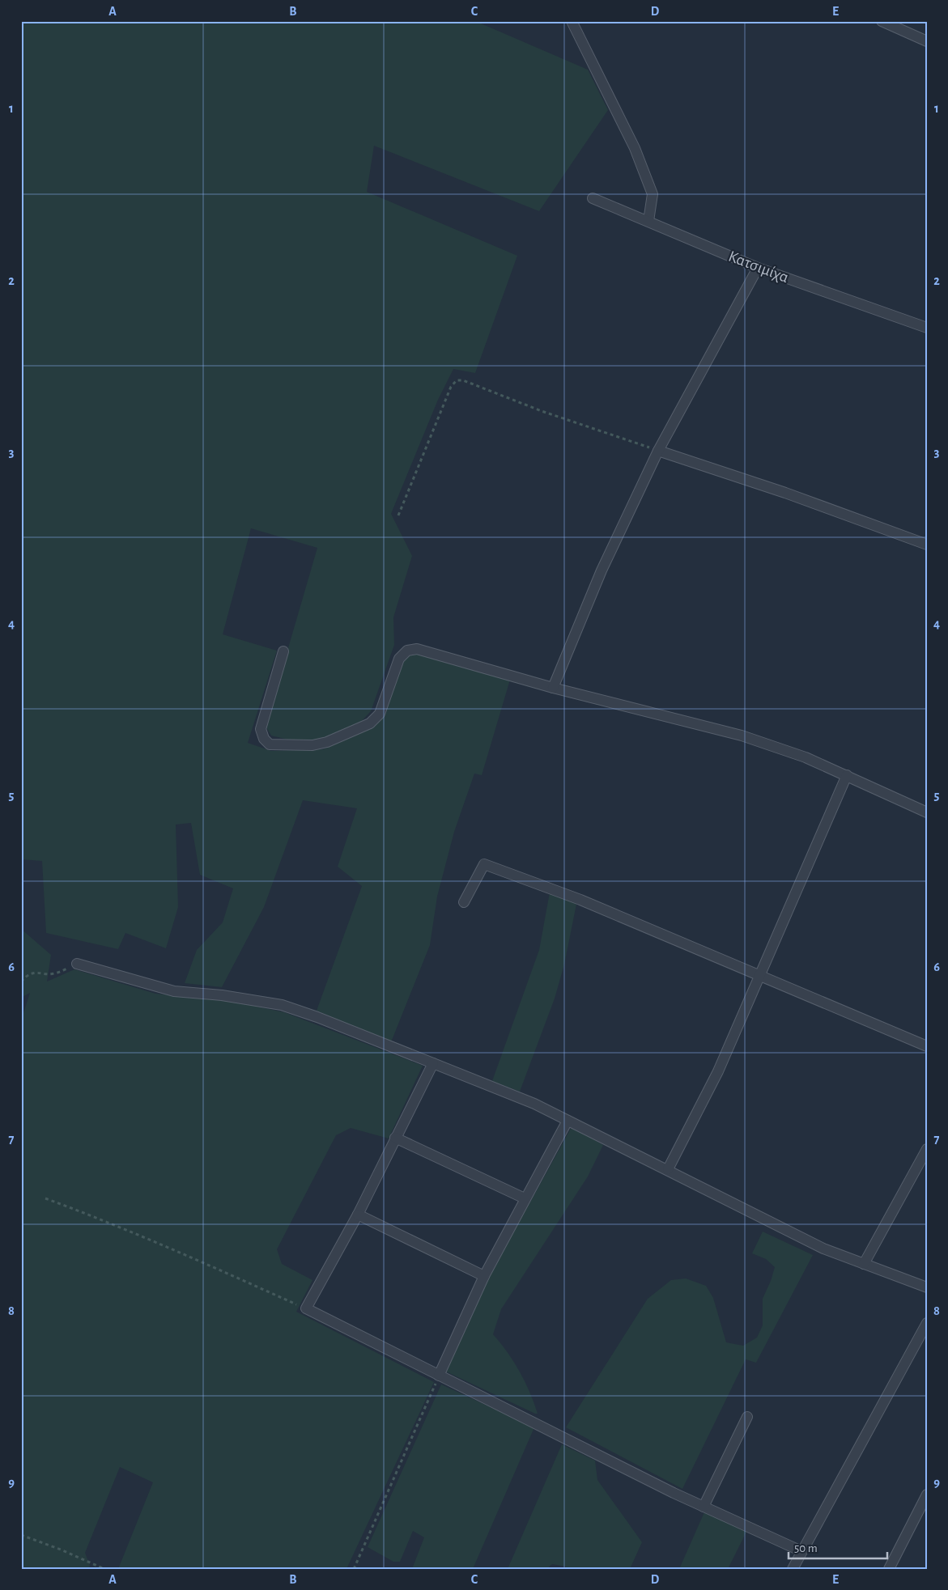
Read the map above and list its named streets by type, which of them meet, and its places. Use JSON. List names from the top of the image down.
{
  "streets": {
    "street": ["Κατσιμίχα"]
  },
  "scale_bar": "50 m",
  "grid": {
    "columns": [
      "A",
      "B",
      "C",
      "D",
      "E"
    ],
    "rows": [
      "1",
      "2",
      "3",
      "4",
      "5",
      "6",
      "7",
      "8",
      "9"
    ]
  }
}
